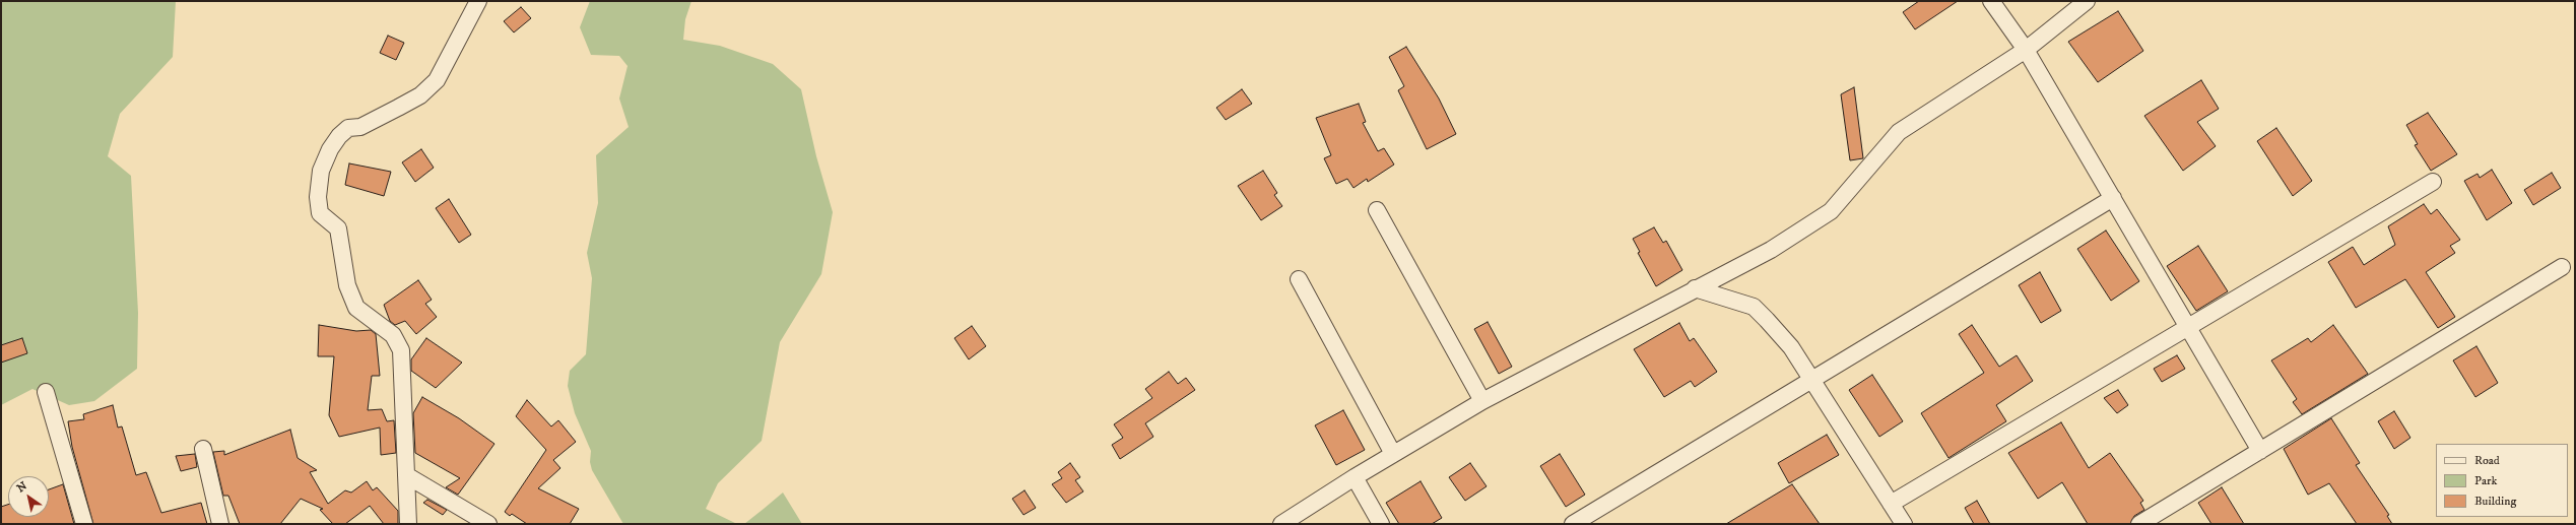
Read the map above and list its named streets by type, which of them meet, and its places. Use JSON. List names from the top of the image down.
{
  "legend": ["Road", "Park", "Building"],
  "north": "top left"
}
